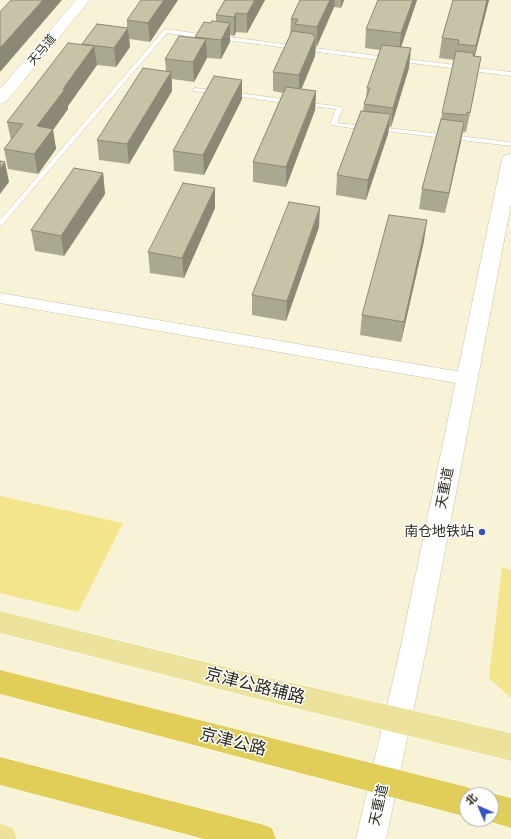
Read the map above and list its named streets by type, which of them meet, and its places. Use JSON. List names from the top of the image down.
{
  "streets": {
    "highway": ["京津公路"],
    "main road": ["京津公路辅路"],
    "street": ["天马道", "天重道"]
  },
  "crossings": [
    ["天重道", "京津公路辅路"],
    ["天重道", "京津公路"]
  ],
  "places": ["南仓地铁站"],
  "north": "top left"
}
